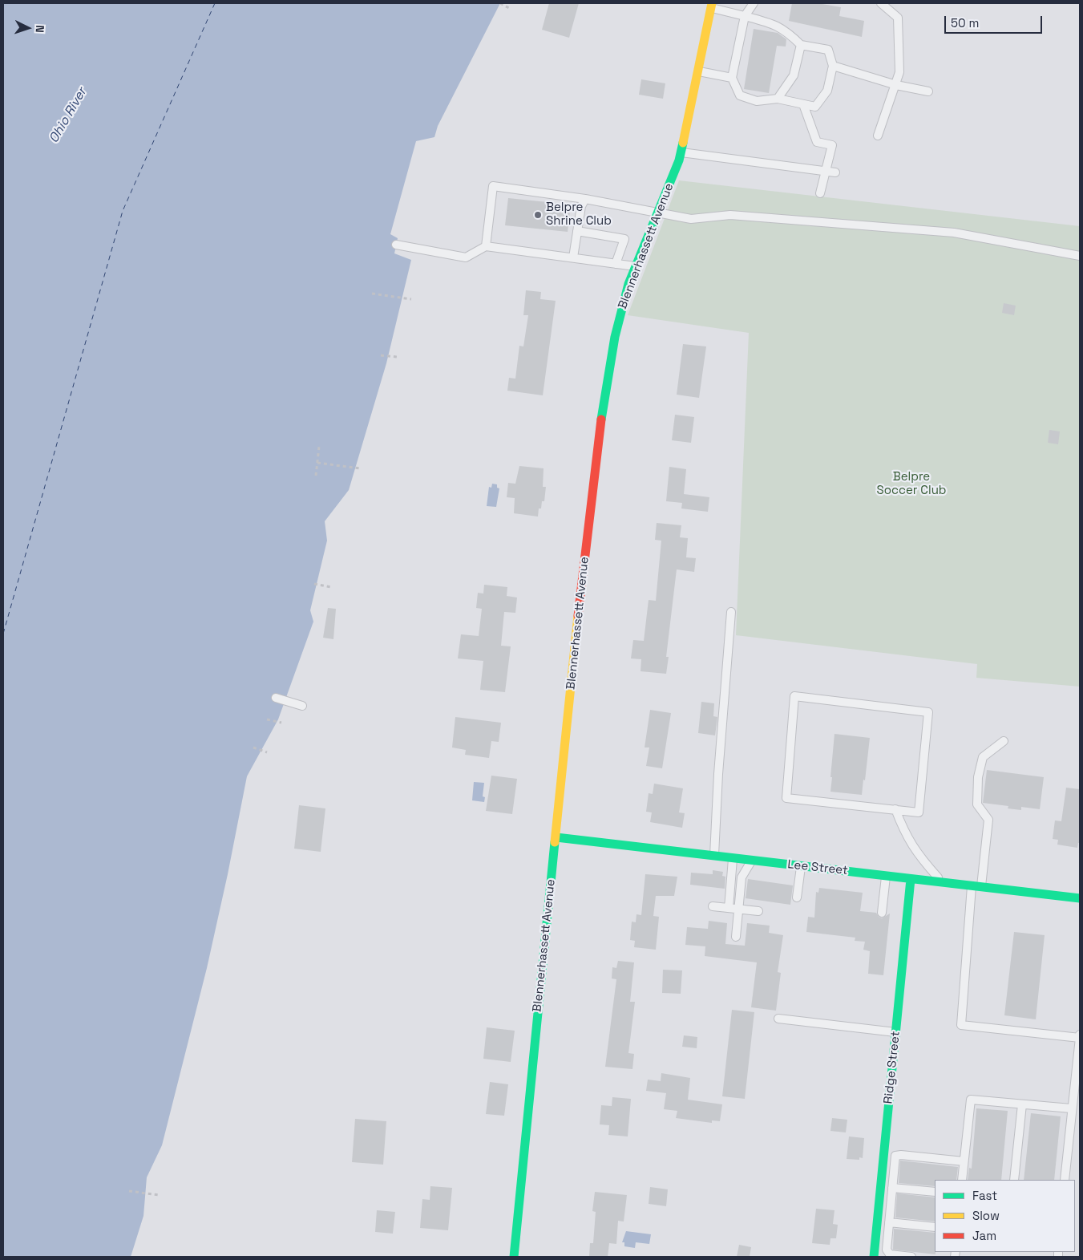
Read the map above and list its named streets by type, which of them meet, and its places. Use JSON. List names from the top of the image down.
{
  "streets": {
    "street": ["Blennerhassett Avenue", "Lee Street", "Ridge Street"]
  },
  "crossings": [
    ["Blennerhassett Avenue", "Lee Street"],
    ["Lee Street", "Ridge Street"]
  ],
  "water": ["Ohio River"],
  "parks": ["Belpre Soccer Club"],
  "places": ["Belpre Shrine Club"],
  "legend": ["Fast", "Slow", "Jam"],
  "scale_bar": "50 m",
  "north": "right"
}
